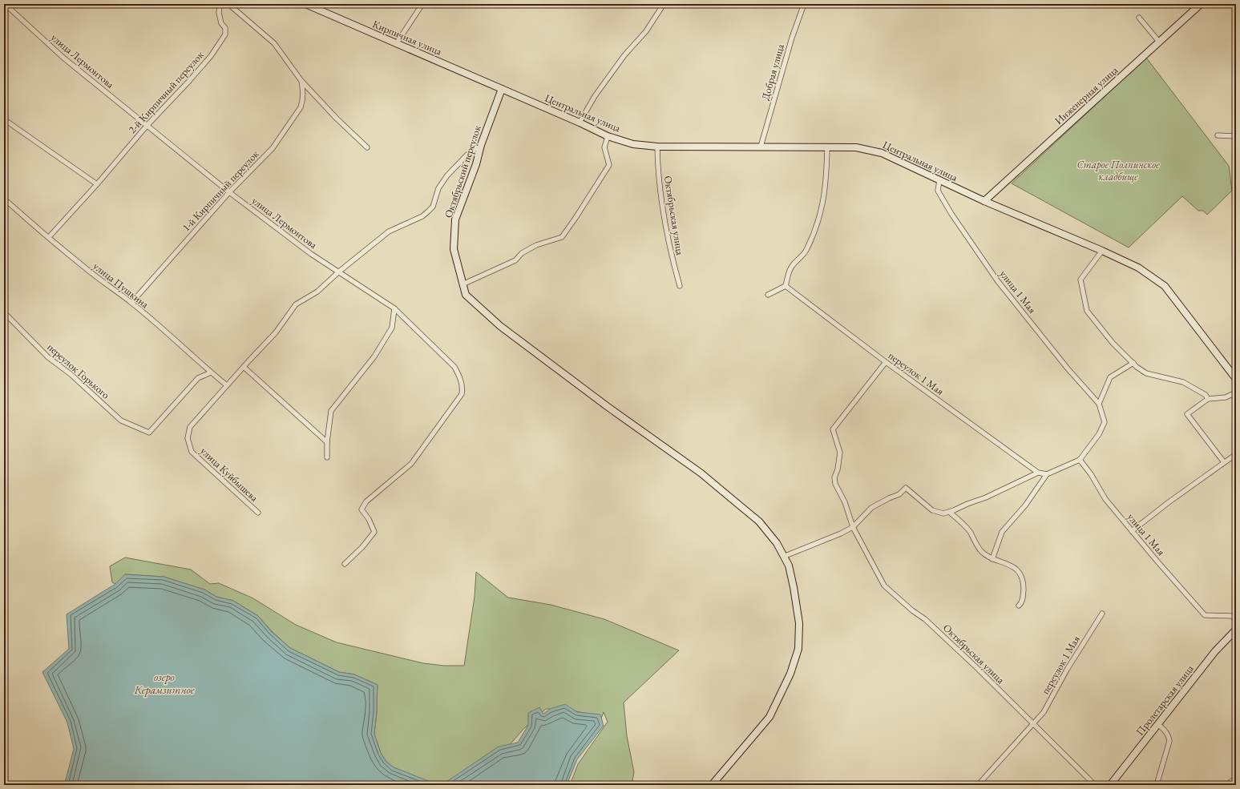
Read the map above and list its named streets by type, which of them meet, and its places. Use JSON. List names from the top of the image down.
{
  "streets": {
    "street": [
      "Кирпичная улица",
      "улица Лермонтова",
      "Добрая улица",
      "2-й Кирпичный переулок",
      "Инженерная улица",
      "Центральная улица",
      "Октябрьский переулок",
      "1-й Кирпичный переулок",
      "Октябрьская улица",
      "улица Пушкина",
      "улица 1 Мая",
      "переулок Горького",
      "переулок 1 Мая",
      "улица Куйбышева",
      "Пролетарская улица"
    ]
  },
  "crossings": [
    ["Кирпичная улица", "Центральная улица"],
    ["Кирпичная улица", "Октябрьский переулок"],
    ["улица Лермонтова", "2-й Кирпичный переулок"],
    ["улица Лермонтова", "1-й Кирпичный переулок"],
    ["улица Лермонтова", "улица Куйбышева"],
    ["Добрая улица", "Центральная улица"],
    ["2-й Кирпичный переулок", "улица Пушкина"],
    ["Инженерная улица", "Центральная улица"],
    ["Центральная улица", "Октябрьский переулок"],
    ["Центральная улица", "Октябрьская улица"],
    ["Центральная улица", "улица 1 Мая"],
    ["Октябрьский переулок", "улица Куйбышева"],
    ["1-й Кирпичный переулок", "улица Пушкина"],
    ["Октябрьская улица", "переулок 1 Мая"],
    ["улица Пушкина", "переулок Горького"],
    ["улица Пушкина", "улица Куйбышева"]
  ],
  "water": ["озеро Керамзитное"],
  "parks": ["Старое Полпинское кладбище"]
}
